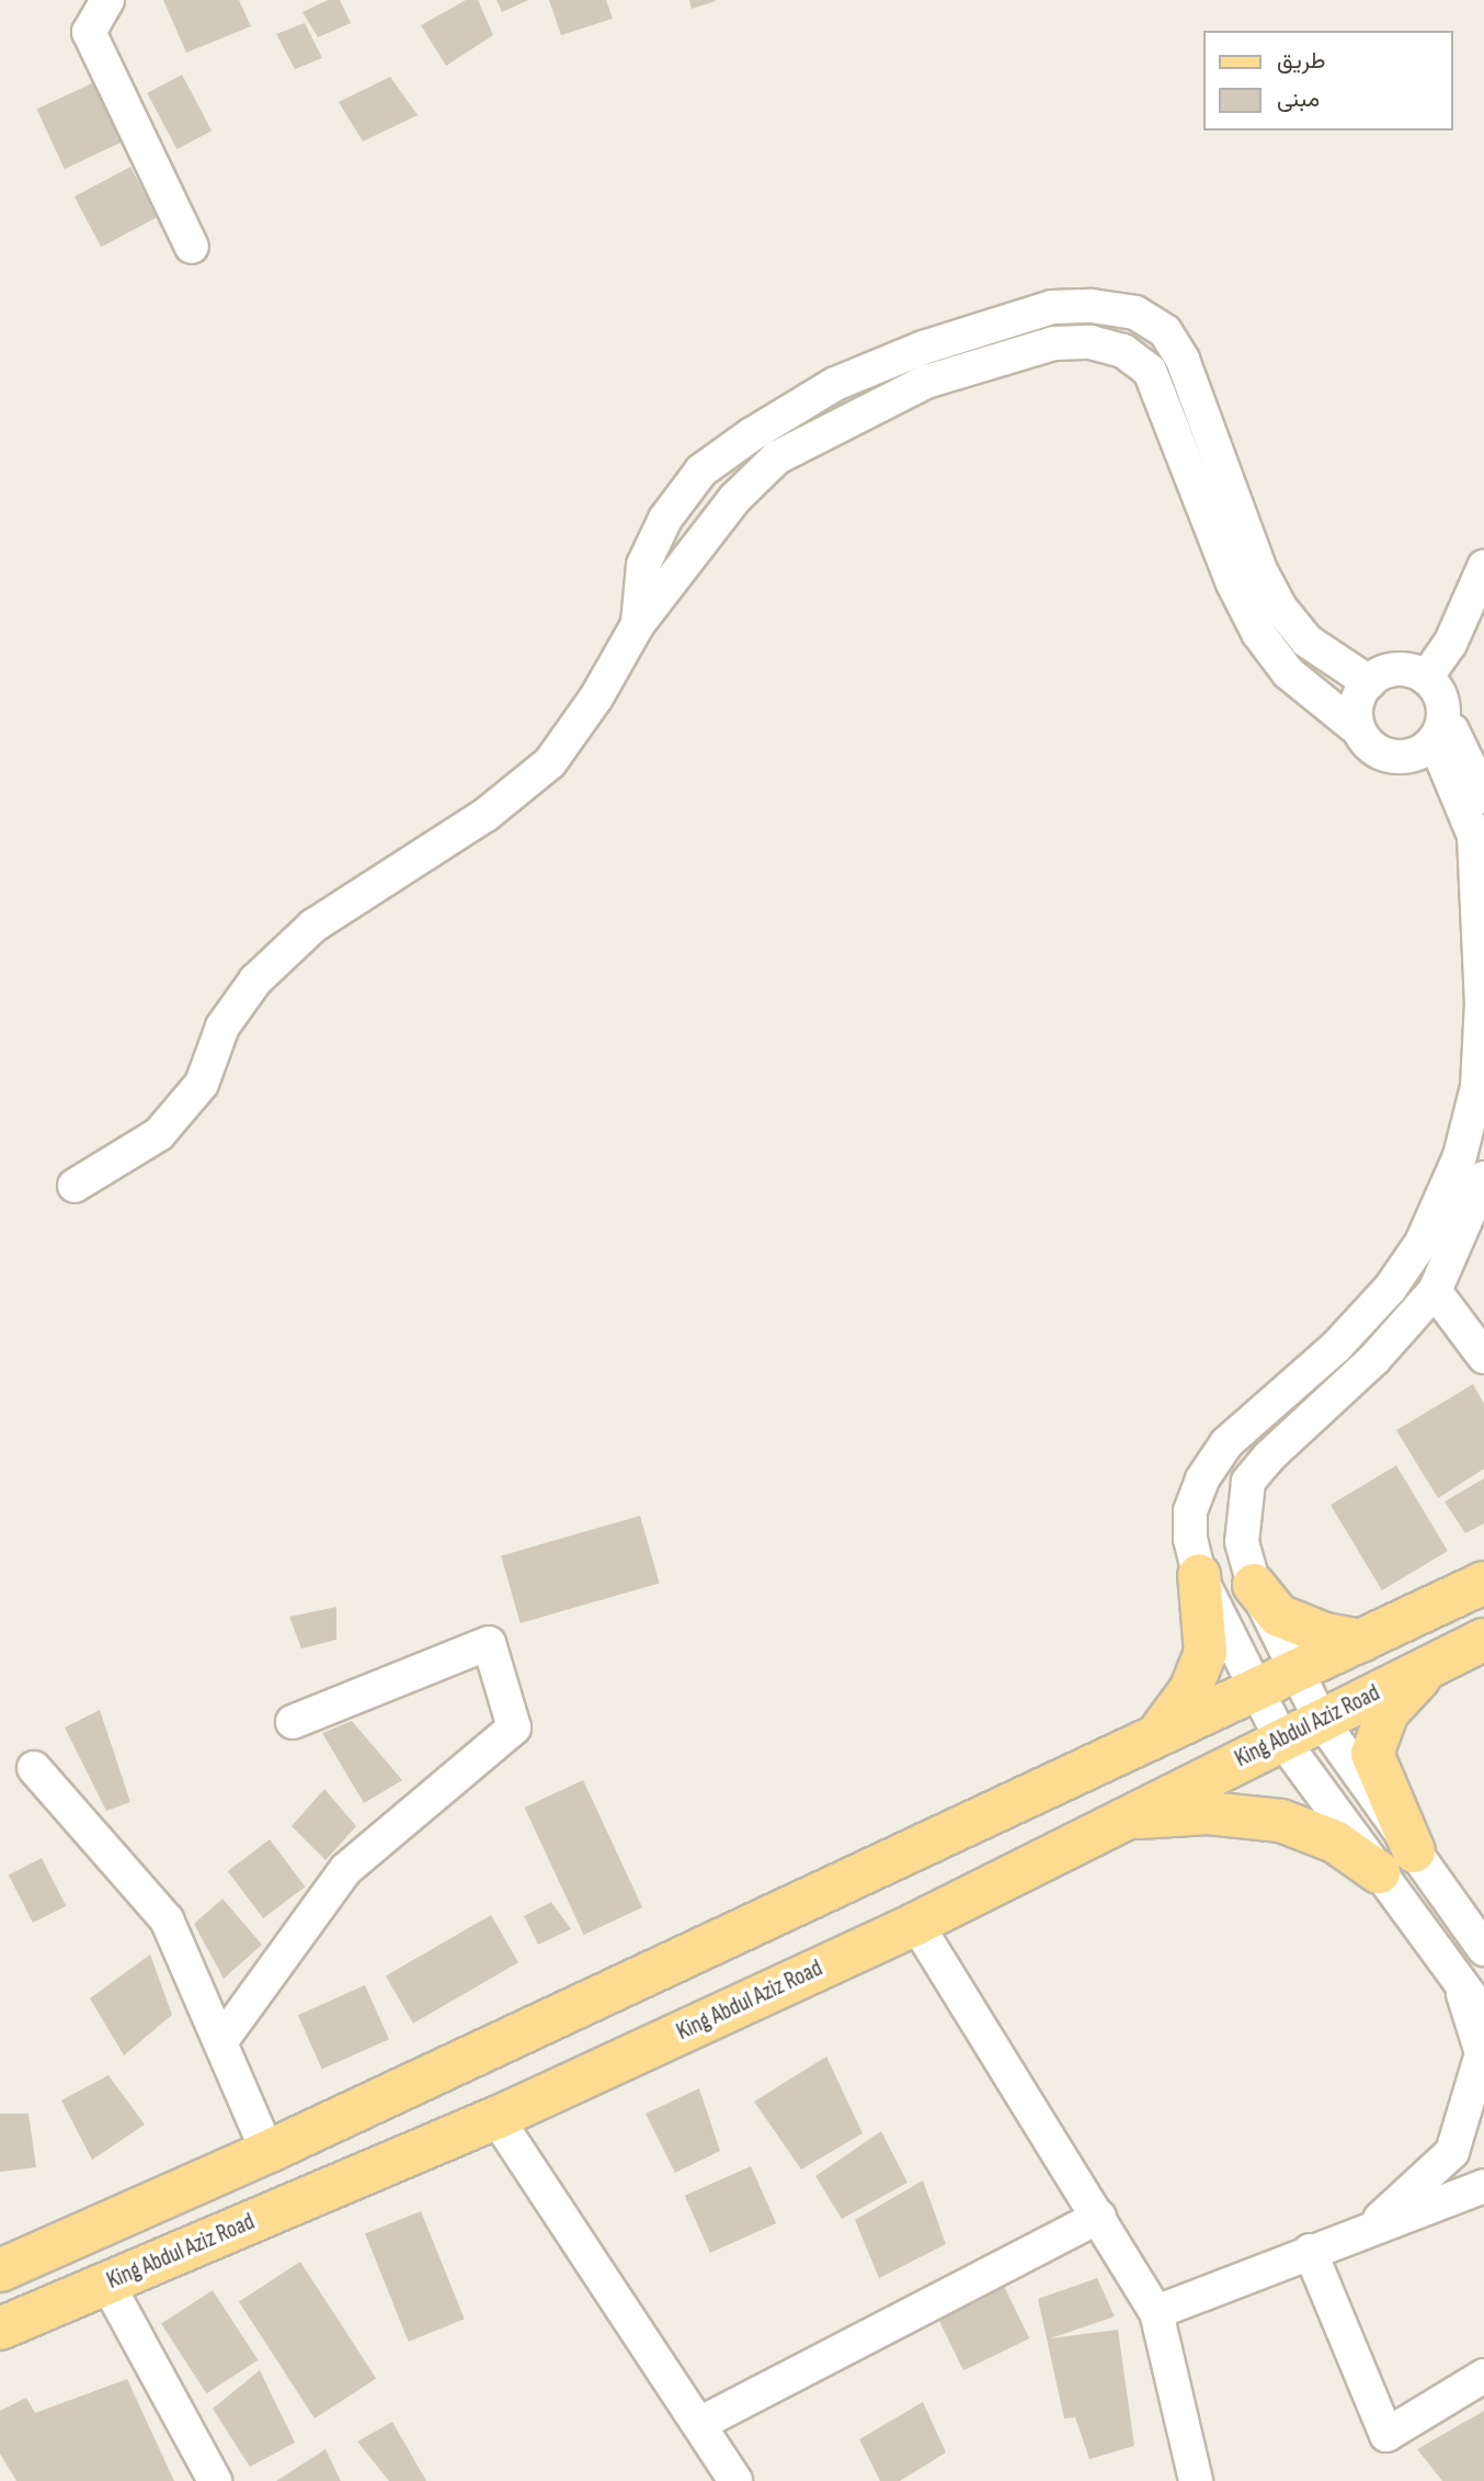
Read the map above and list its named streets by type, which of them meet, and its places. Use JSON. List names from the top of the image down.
{
  "streets": {
    "main road": ["King Abdul Aziz Road"]
  },
  "legend": ["طريق", "مبنى"]
}
